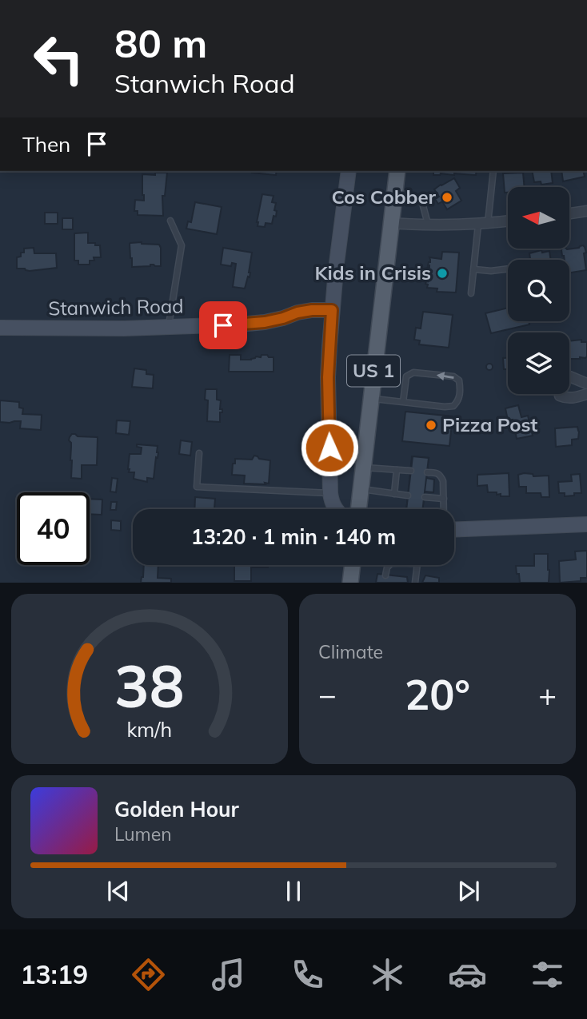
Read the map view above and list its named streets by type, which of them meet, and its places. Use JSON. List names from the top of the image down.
{
  "streets": {
    "main road": ["US 1"],
    "street": ["Stanwich Road"]
  },
  "places": ["Cos Cobber", "Kids in Crisis", "Pizza Post"],
  "north": "left",
  "page": {
    "turn": ["80 m", "Stanwich Road"],
    "then": "Then",
    "limit": "40",
    "trip": "13:20 · 1 min · 140 m",
    "tile": "Climate",
    "heat": ["−", "20°", "+"],
    "song": ["Golden Hour", "Lumen"],
    "tabs": "13:19",
    "gauge": ["38", "km/h"]
  }
}
